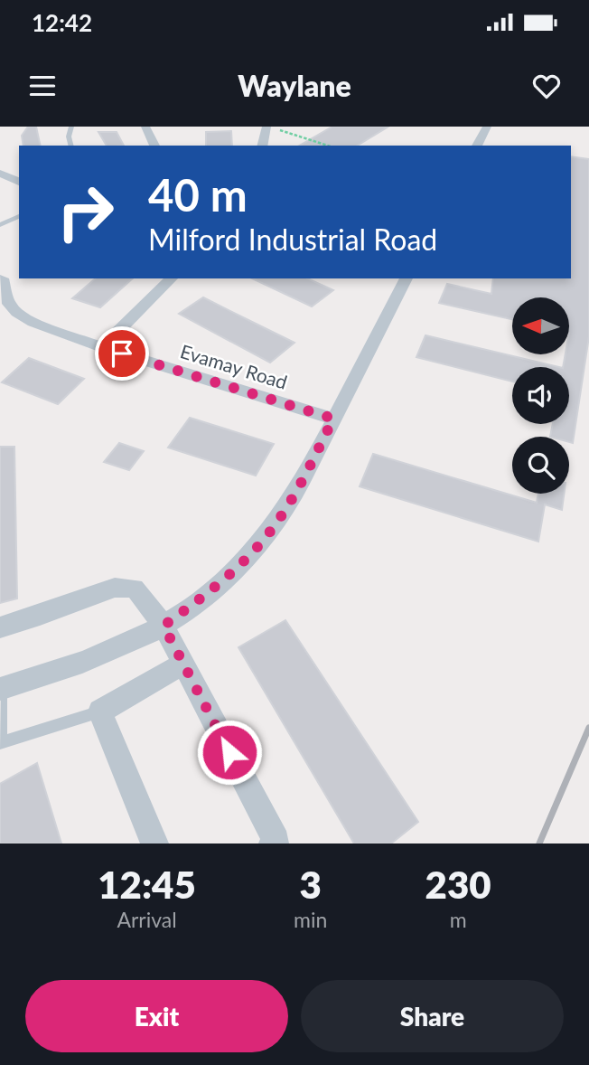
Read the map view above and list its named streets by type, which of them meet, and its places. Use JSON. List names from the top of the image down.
{
  "streets": {
    "street": ["Evamay Road"]
  },
  "north": "left",
  "page": {
    "status": "12:42",
    "header": "Waylane",
    "turn": ["40 m", "Milford Industrial Road"],
    "eta": [
      "12:45",
      "Arrival",
      "3",
      "min",
      "230",
      "m"
    ],
    "buttons": ["Exit", "Share"]
  }
}
